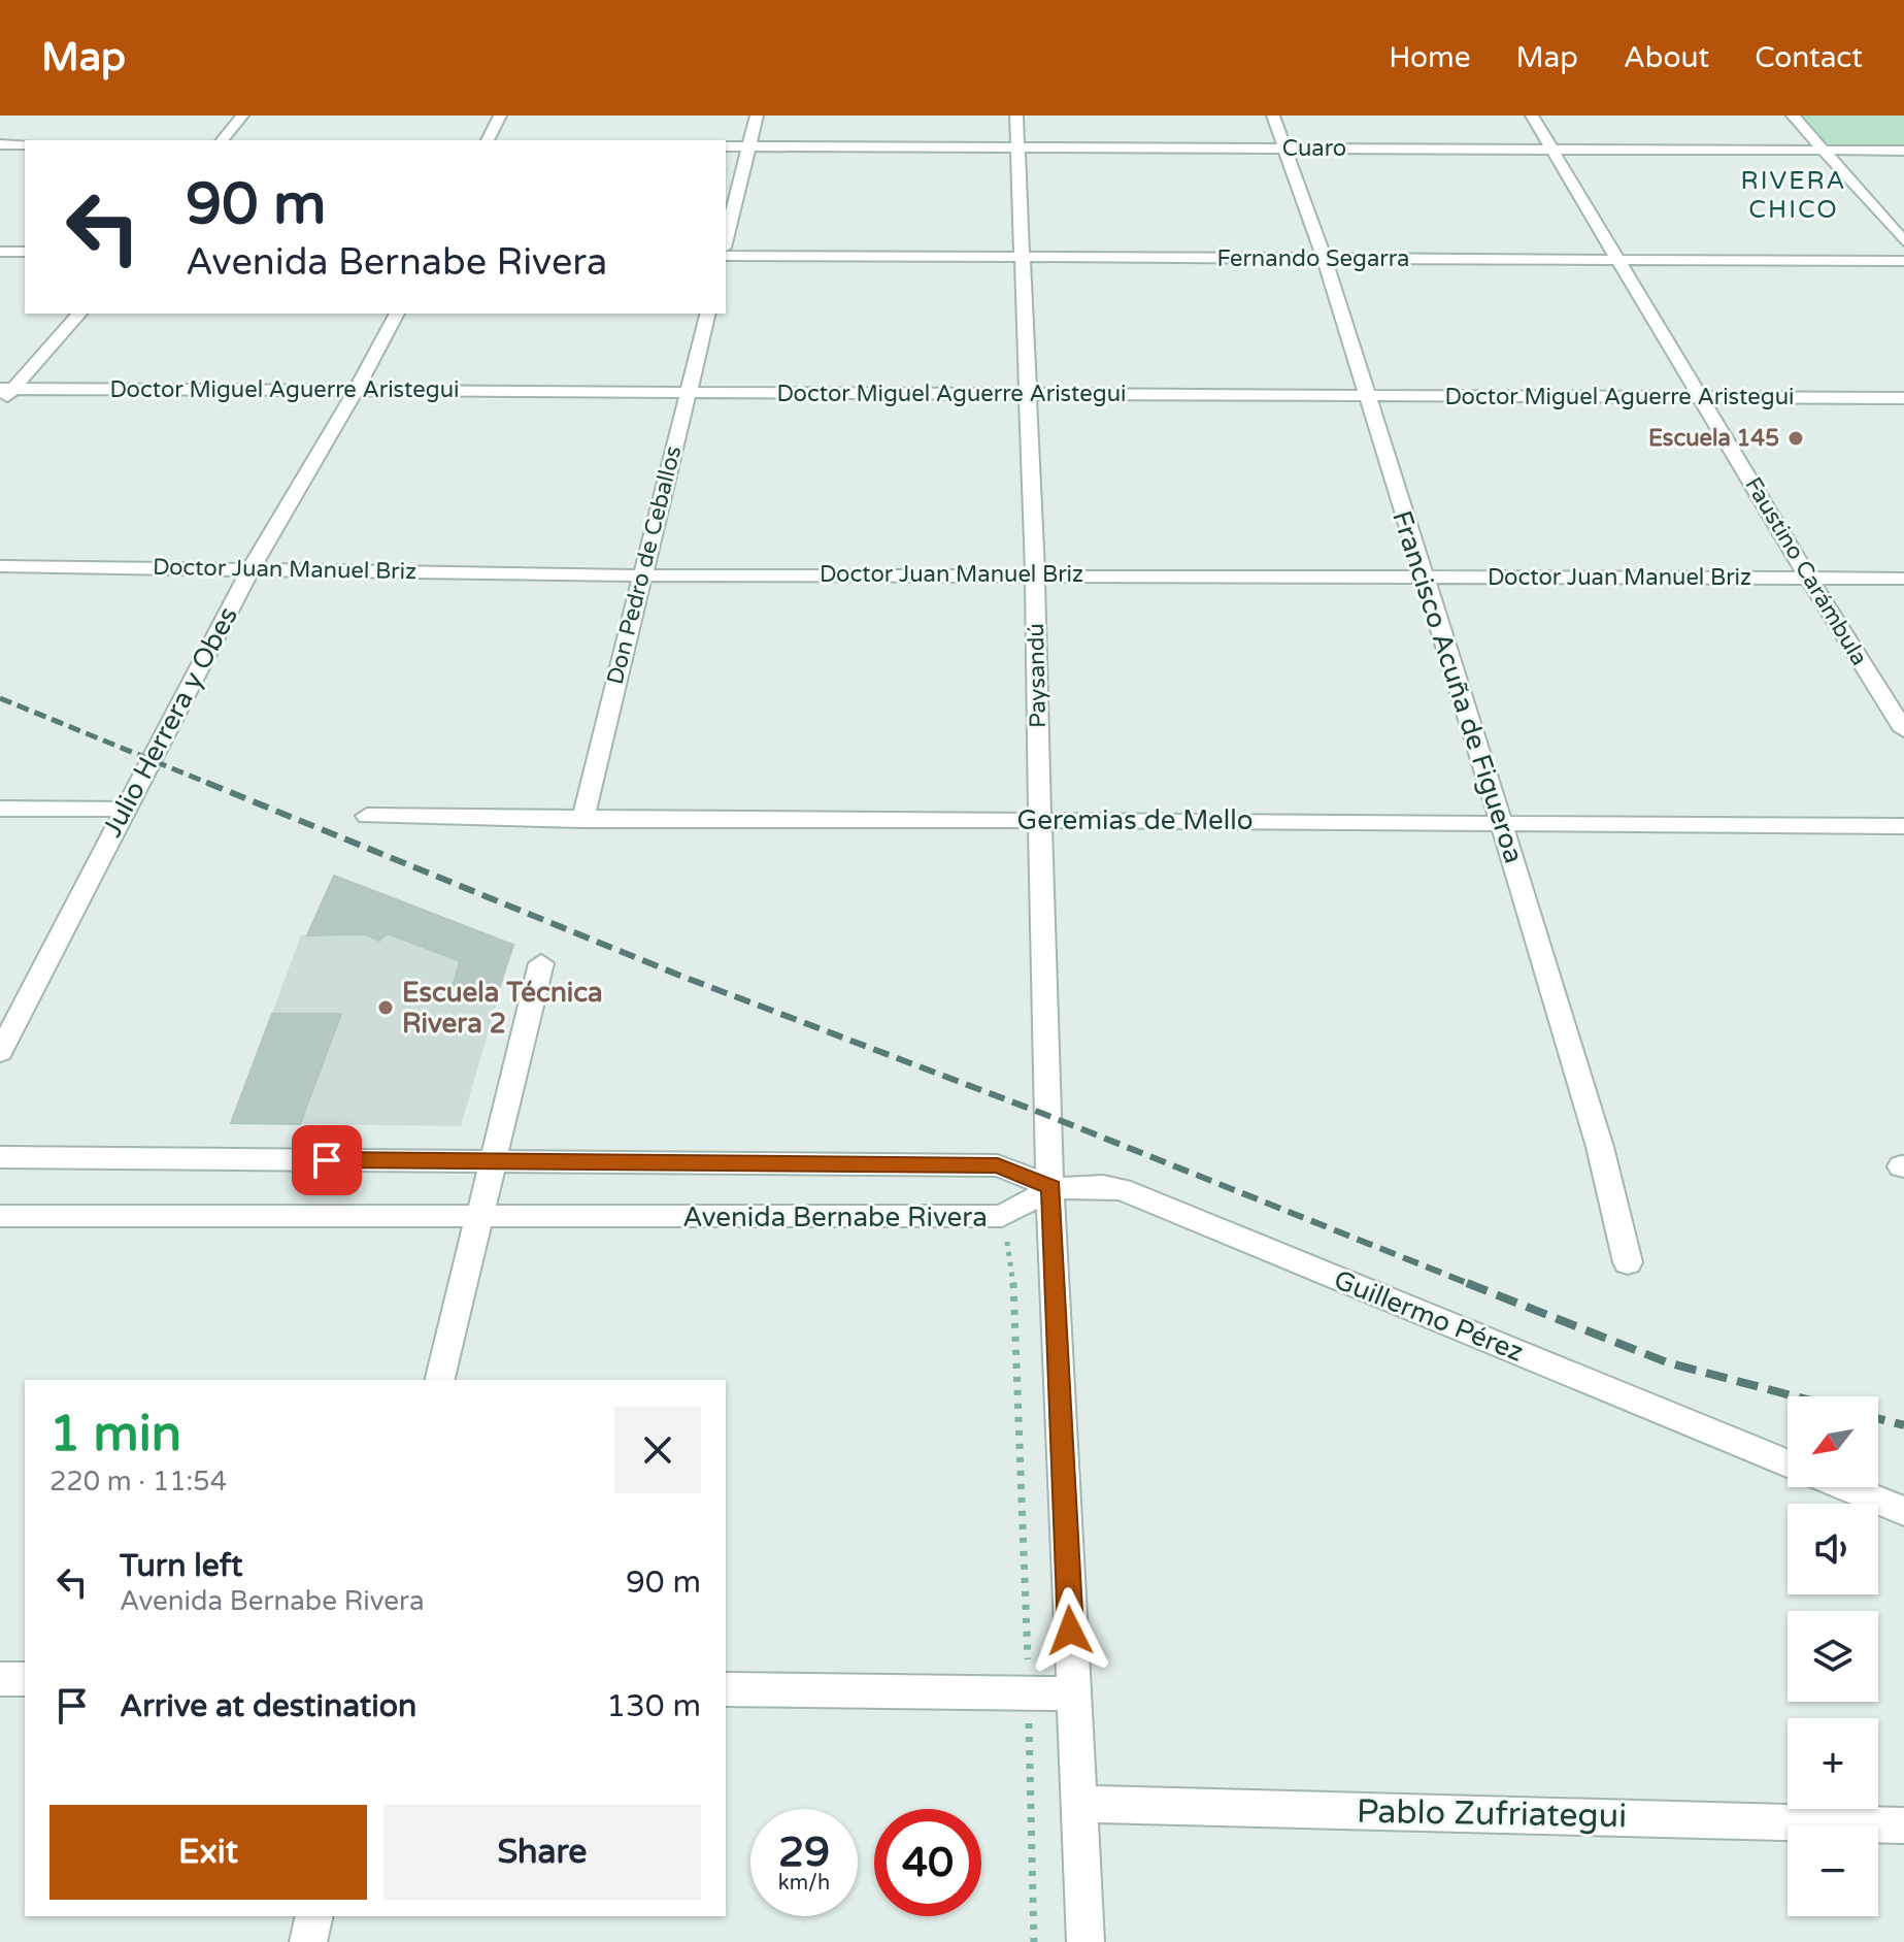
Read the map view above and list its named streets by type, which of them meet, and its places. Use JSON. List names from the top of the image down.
{
  "streets": {
    "street": [
      "Cuaro",
      "Fernando Segarra",
      "Doctor Miguel Aguerre Aristegui",
      "Don Pedro de Ceballos",
      "Doctor Juan Manuel Briz",
      "Faustino Carámbula",
      "Paysandú",
      "Francisco Acuña de Figueroa",
      "Julio Herrera y Obes",
      "Geremias de Mello",
      "Avenida Bernabe Rivera",
      "Guillermo Pérez",
      "Pablo Zufriategui"
    ]
  },
  "crossings": [
    ["Cuaro", "Faustino Carámbula"],
    ["Cuaro", "Paysandú"],
    ["Cuaro", "Francisco Acuña de Figueroa"],
    ["Fernando Segarra", "Faustino Carámbula"],
    ["Fernando Segarra", "Paysandú"],
    ["Fernando Segarra", "Francisco Acuña de Figueroa"],
    ["Doctor Miguel Aguerre Aristegui", "Don Pedro de Ceballos"],
    ["Doctor Miguel Aguerre Aristegui", "Faustino Carámbula"],
    ["Doctor Miguel Aguerre Aristegui", "Paysandú"],
    ["Doctor Miguel Aguerre Aristegui", "Francisco Acuña de Figueroa"],
    ["Doctor Miguel Aguerre Aristegui", "Julio Herrera y Obes"],
    ["Don Pedro de Ceballos", "Doctor Juan Manuel Briz"],
    ["Don Pedro de Ceballos", "Geremias de Mello"],
    ["Doctor Juan Manuel Briz", "Faustino Carámbula"],
    ["Doctor Juan Manuel Briz", "Paysandú"],
    ["Doctor Juan Manuel Briz", "Francisco Acuña de Figueroa"],
    ["Doctor Juan Manuel Briz", "Julio Herrera y Obes"],
    ["Paysandú", "Geremias de Mello"],
    ["Paysandú", "Avenida Bernabe Rivera"],
    ["Paysandú", "Guillermo Pérez"],
    ["Paysandú", "Pablo Zufriategui"],
    ["Francisco Acuña de Figueroa", "Geremias de Mello"],
    ["Avenida Bernabe Rivera", "Guillermo Pérez"]
  ],
  "districts": ["RIVERA CHICO"],
  "places": ["Escuela 145", "Escuela Técnica Rivera 2"],
  "north": "bottom left",
  "page": {
    "header": "Map",
    "nav": [
      "Home",
      "Map",
      "About",
      "Contact"
    ],
    "turn": ["90 m", "Avenida Bernabe Rivera"],
    "heading": ["1 min", "220 m · 11:54"],
    "map_buttons": ["+", "−"],
    "list": [
      {
        "name": "Turn left",
        "note": "Avenida Bernabe Rivera",
        "value": "90 m"
      },
      {
        "name": "Arrive at destination",
        "value": "130 m"
      }
    ],
    "buttons": ["Exit", "Share"],
    "speed": "29 km/h",
    "limit": "40"
  }
}
